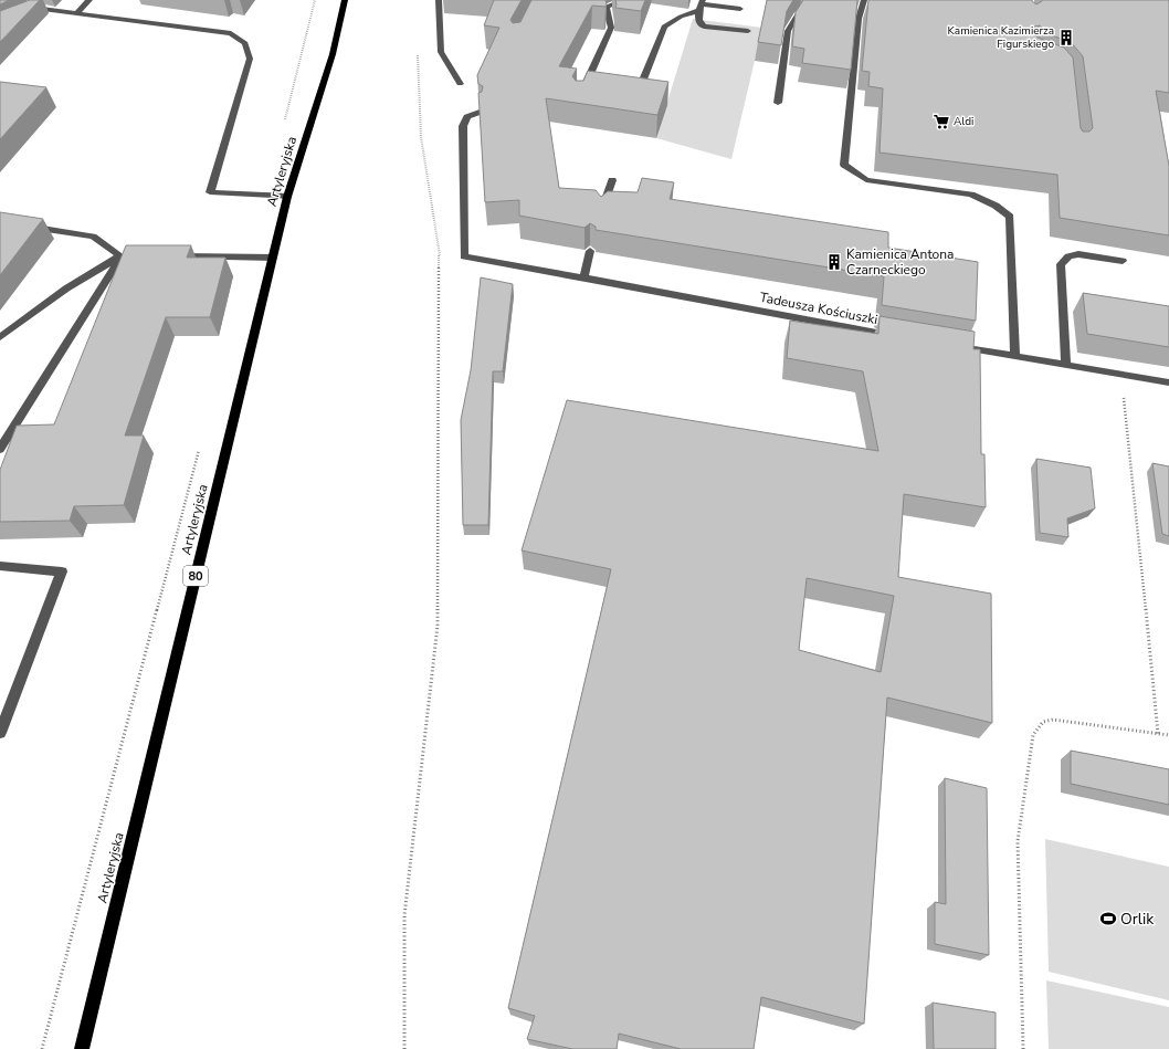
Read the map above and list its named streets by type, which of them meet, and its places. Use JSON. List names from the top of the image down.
{
  "streets": {
    "main road": ["Artyleryjska", "80"],
    "street": ["Tadeusza Kościuszki"]
  },
  "places": {
    "building": ["Kamienica Kazimierza Figurskiego", "Kamienica Antona Czarneckiego"],
    "supermarket": ["Aldi"],
    "sports": ["Orlik"]
  }
}
